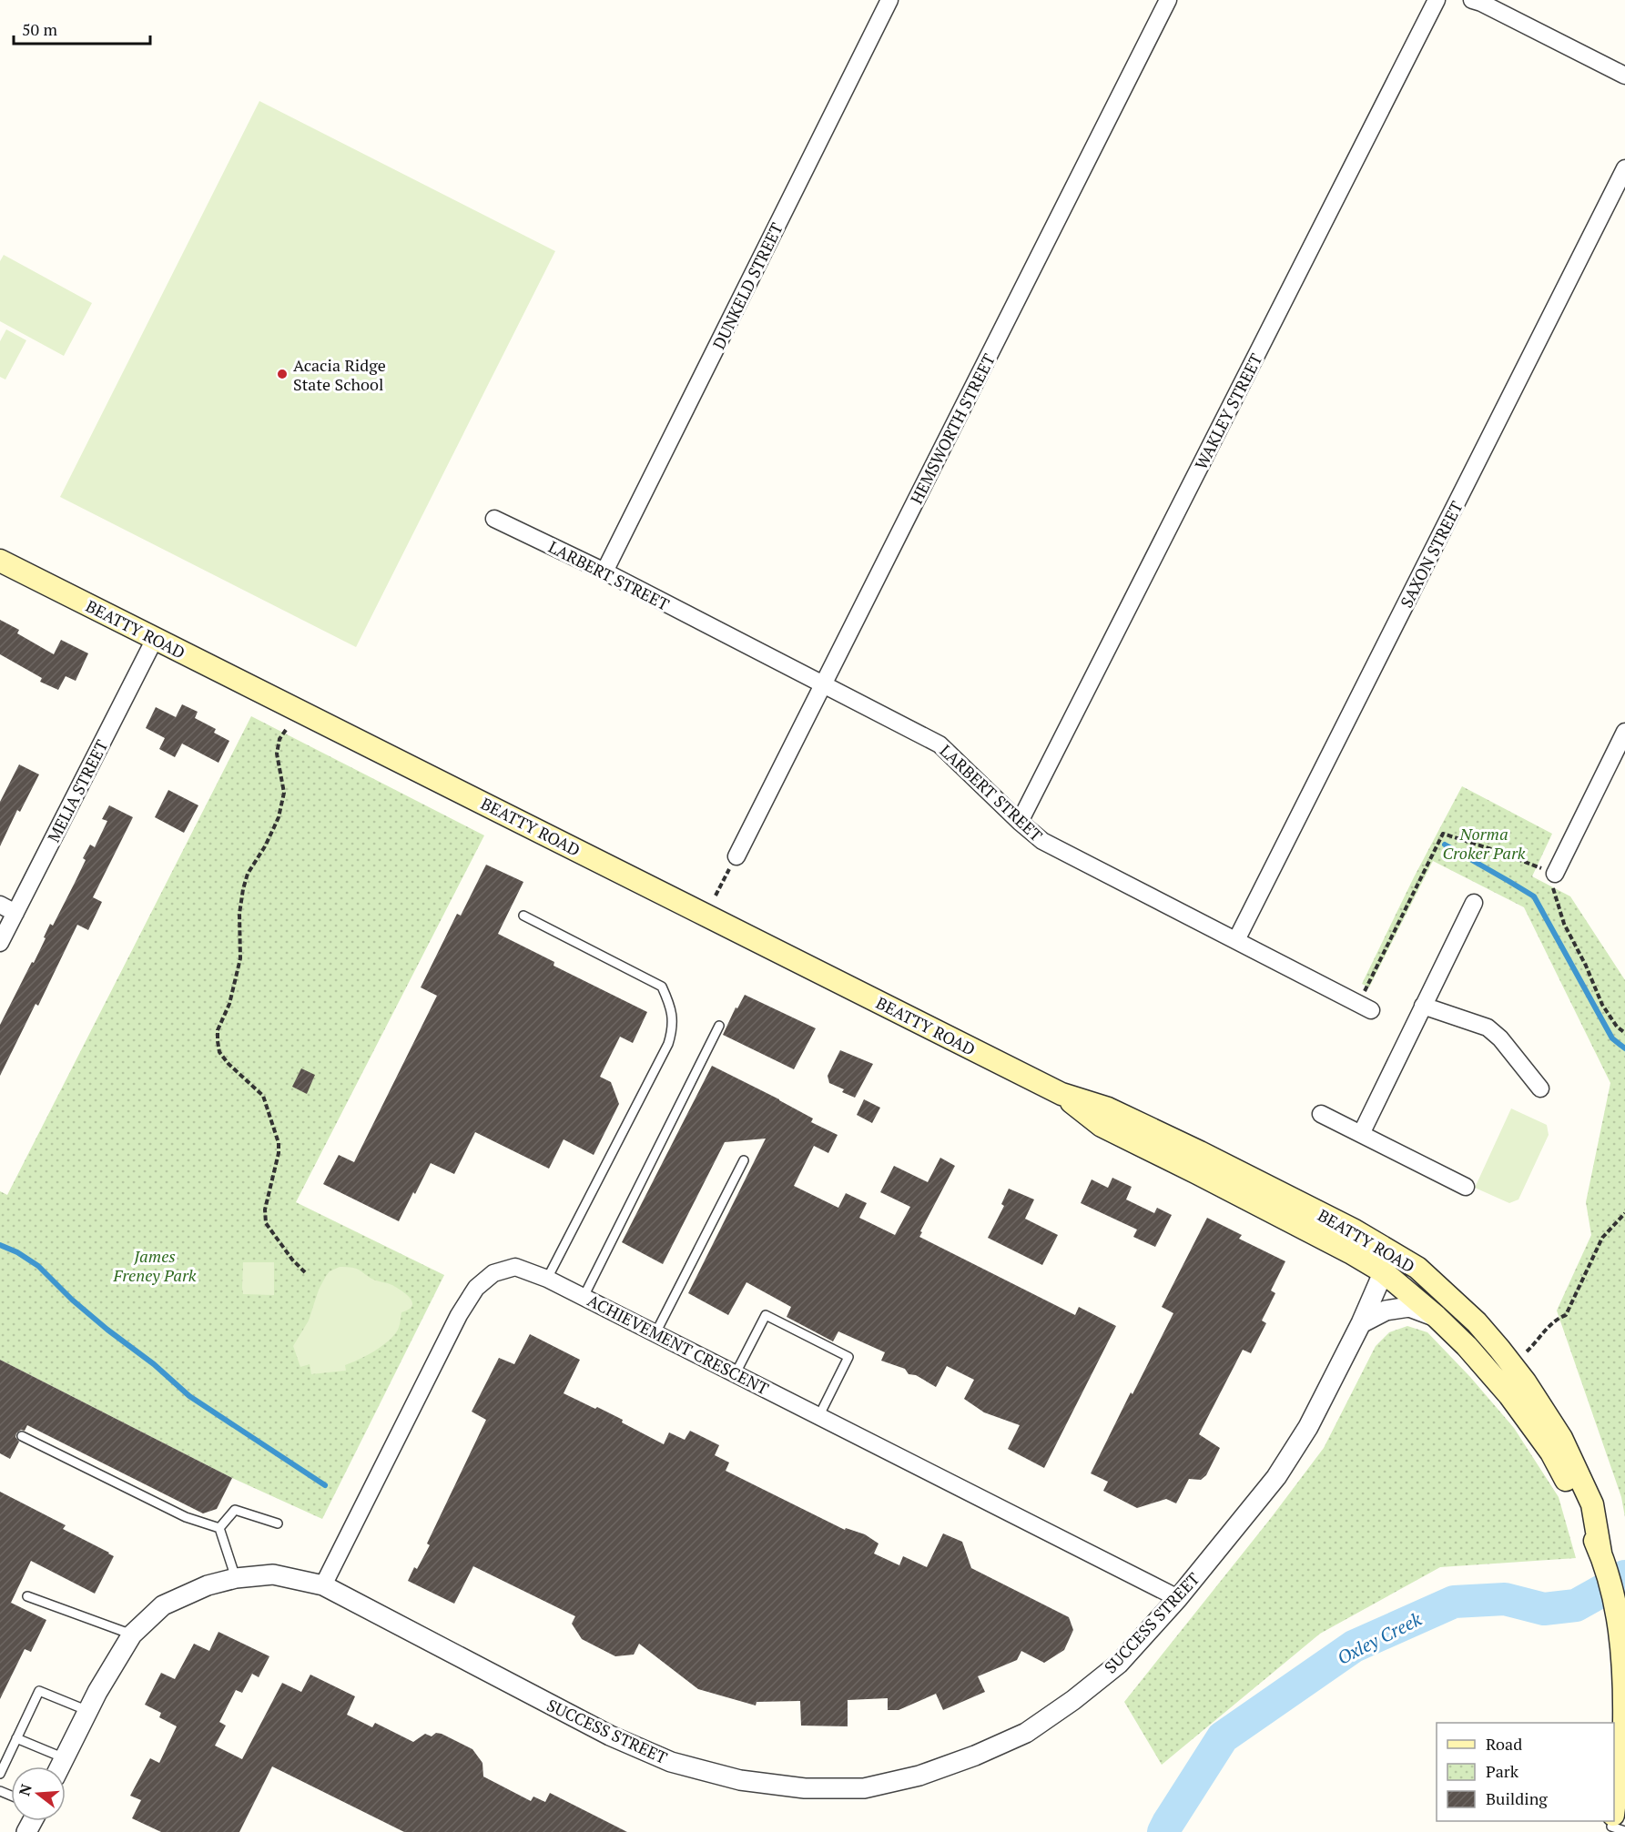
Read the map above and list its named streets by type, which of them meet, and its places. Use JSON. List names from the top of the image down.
{
  "streets": {
    "main road": ["BEATTY ROAD"],
    "street": [
      "DUNKELD STREET",
      "WAKLEY STREET",
      "HEMSWORTH STREET",
      "SAXON STREET",
      "LARBERT STREET",
      "MELIA STREET",
      "ACHIEVEMENT CRESCENT",
      "SUCCESS STREET"
    ]
  },
  "crossings": [
    ["DUNKELD STREET", "LARBERT STREET"],
    ["WAKLEY STREET", "LARBERT STREET"],
    ["HEMSWORTH STREET", "LARBERT STREET"],
    ["SAXON STREET", "LARBERT STREET"],
    ["BEATTY ROAD", "MELIA STREET"],
    ["BEATTY ROAD", "SUCCESS STREET"],
    ["ACHIEVEMENT CRESCENT", "SUCCESS STREET"]
  ],
  "water": ["Oxley Creek"],
  "parks": ["Norma Croker Park", "James Freney Park"],
  "places": ["Acacia Ridge State School"],
  "legend": ["Road", "Park", "Building"],
  "scale_bar": "50 m",
  "north": "left"
}
